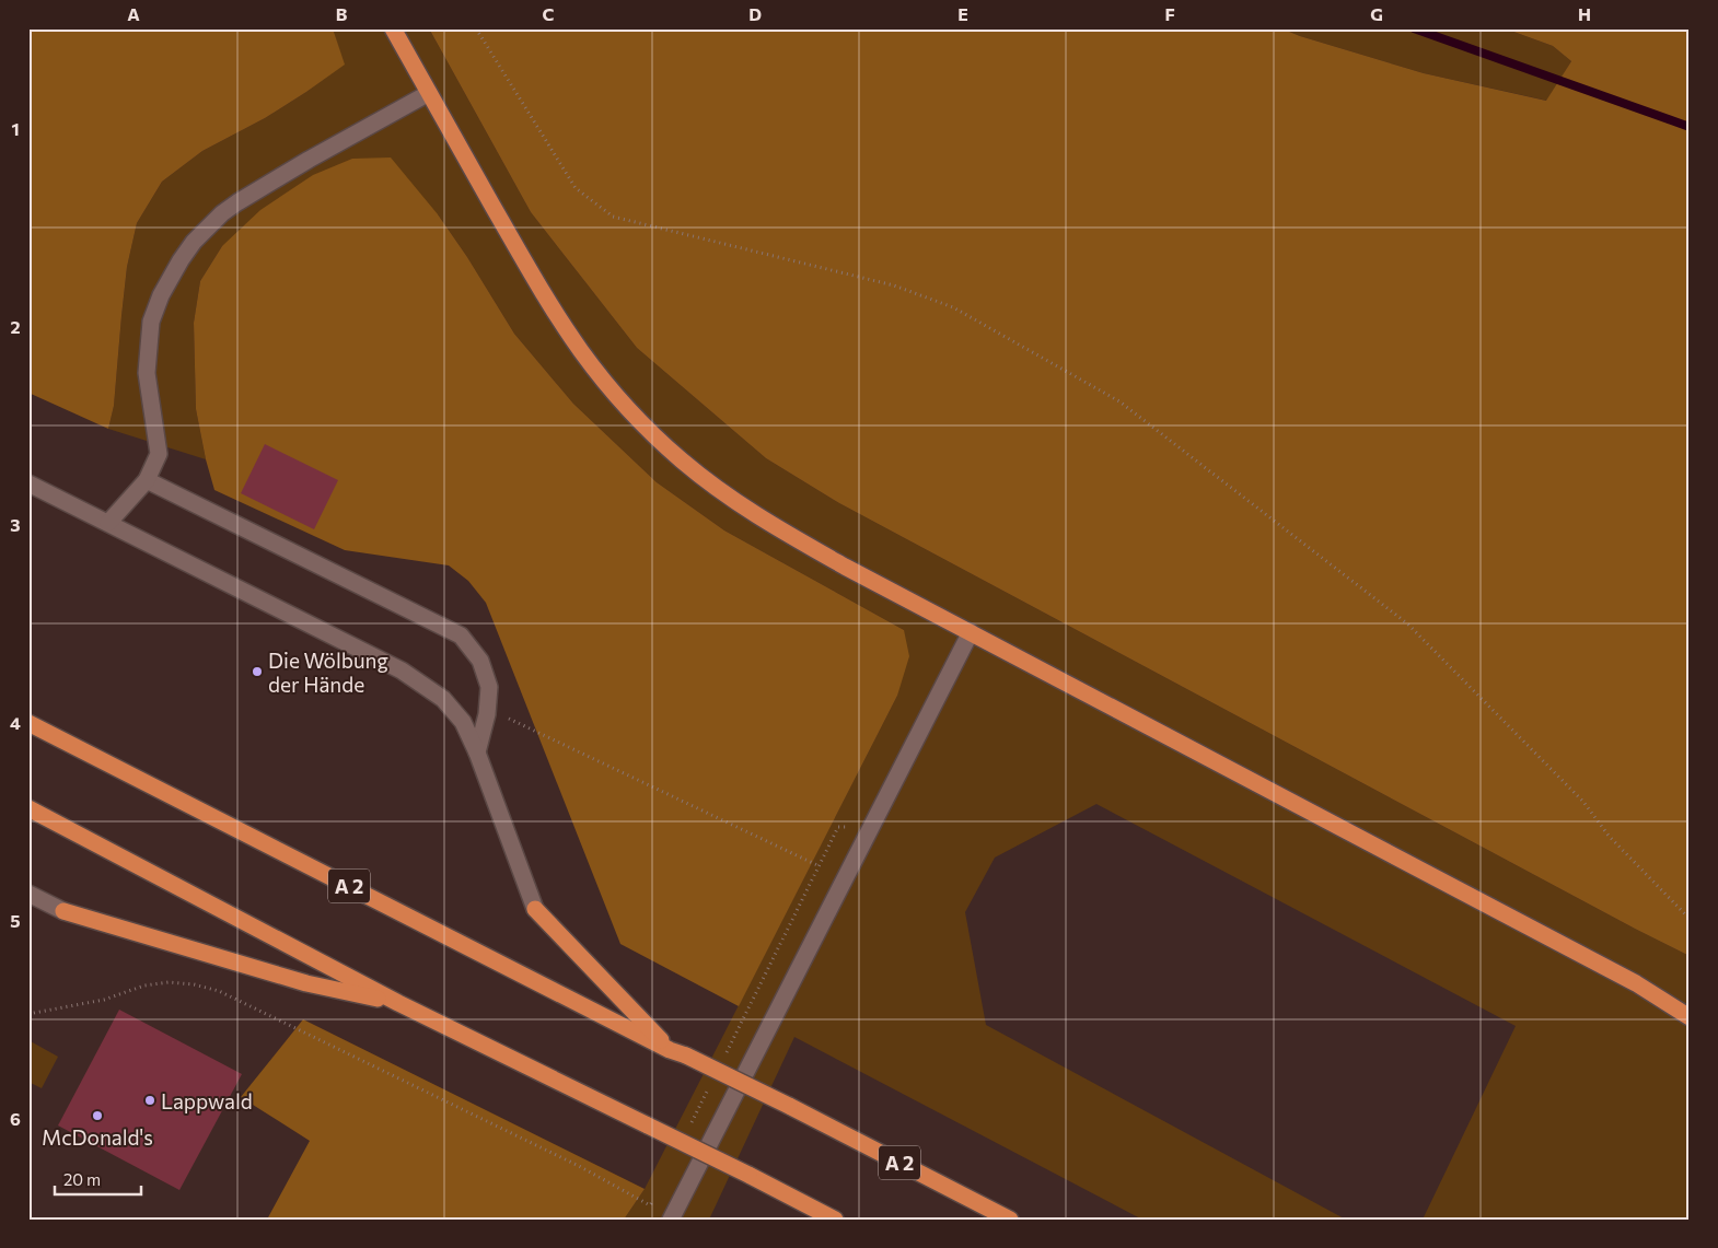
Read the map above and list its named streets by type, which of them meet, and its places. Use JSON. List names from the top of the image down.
{
  "streets": {
    "highway": ["A 2"]
  },
  "places": ["Die Wölbung der Hände", "Lappwald", "McDonald's"],
  "scale_bar": "20 m",
  "grid": {
    "columns": [
      "A",
      "B",
      "C",
      "D",
      "E",
      "F",
      "G",
      "H"
    ],
    "rows": [
      "1",
      "2",
      "3",
      "4",
      "5",
      "6"
    ]
  }
}
